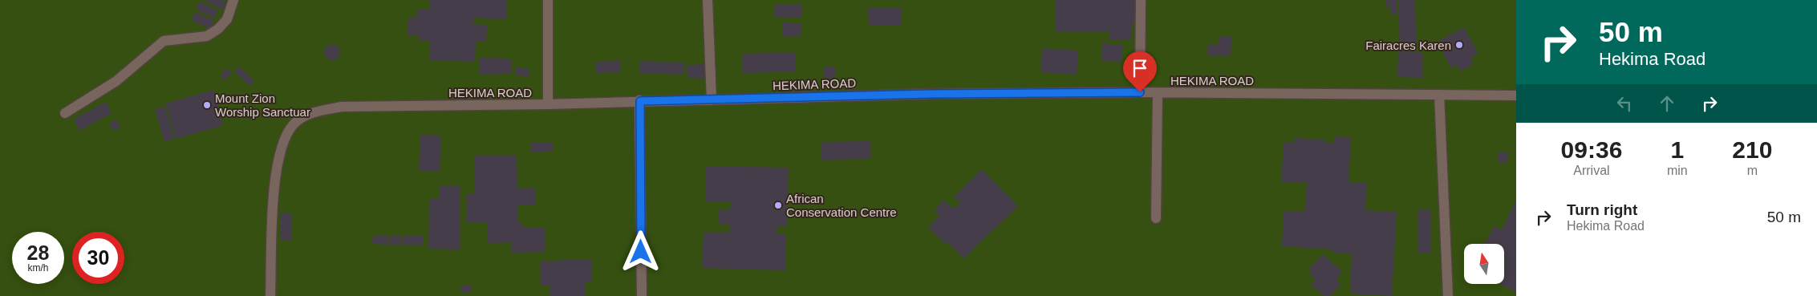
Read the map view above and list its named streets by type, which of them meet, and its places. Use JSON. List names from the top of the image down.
{
  "streets": {
    "street": ["HEKIMA ROAD"]
  },
  "places": ["Fairacres Karen", "Mount Zion Worship Sanctuar", "African Conservation Centre"],
  "north": "top",
  "page": {
    "turn": ["50 m", "Hekima Road"],
    "eta": [
      "09:36",
      "Arrival",
      "1",
      "min",
      "210",
      "m"
    ],
    "list": [
      {
        "name": "Turn right",
        "note": "Hekima Road",
        "value": "50 m"
      }
    ],
    "speed": "28 km/h",
    "limit": "30"
  }
}
